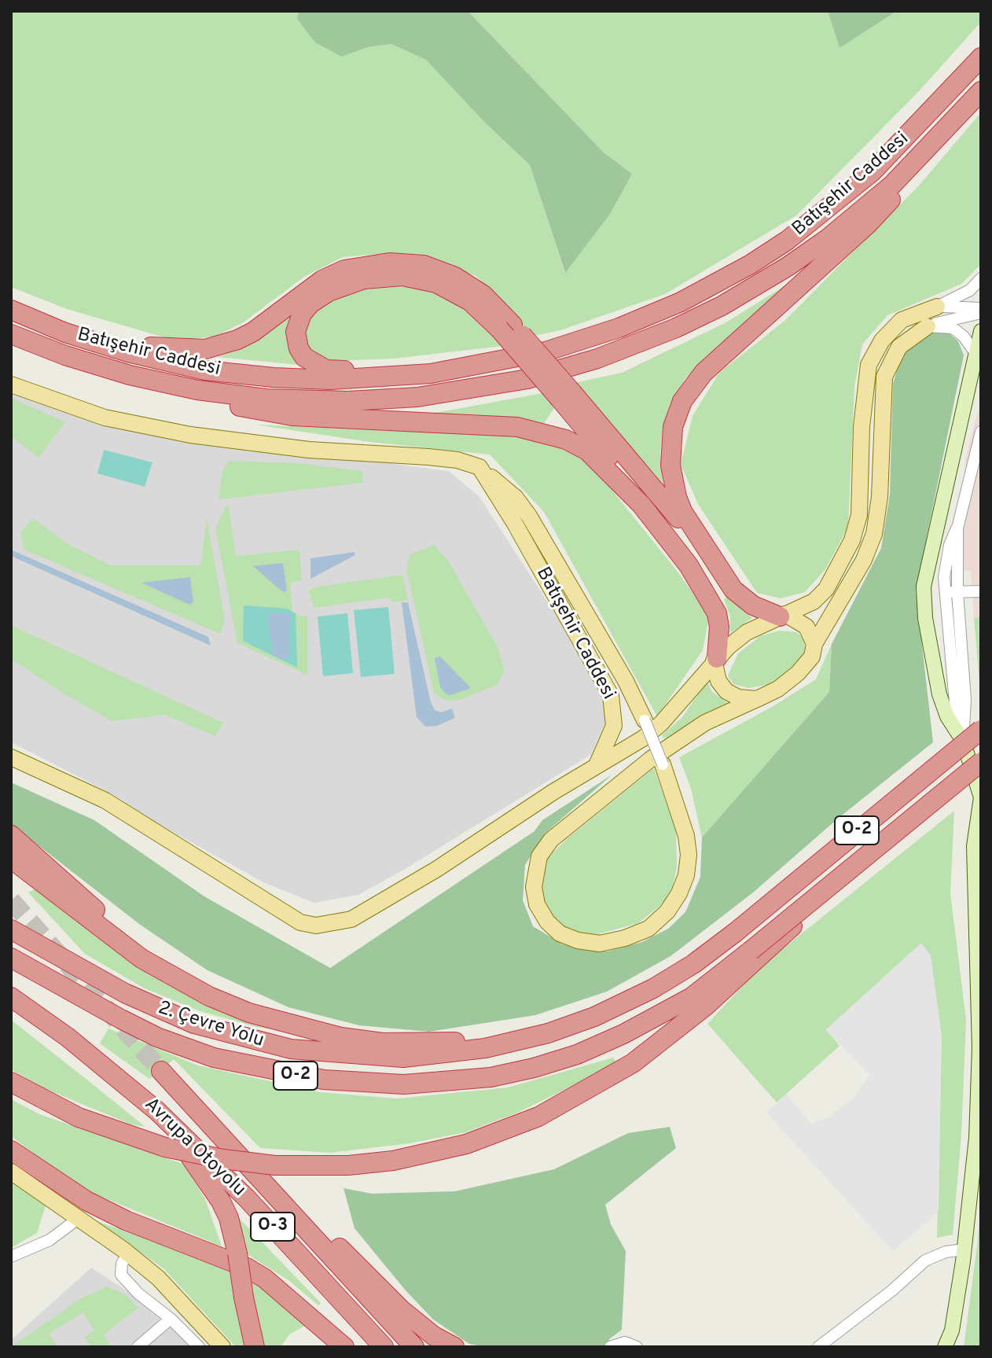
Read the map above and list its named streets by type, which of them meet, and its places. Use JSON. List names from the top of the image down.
{
  "streets": {
    "highway": [
      "Batışehir Caddesi",
      "O-2",
      "2. Çevre Yolu",
      "Avrupa Otoyolu",
      "O-3"
    ]
  },
  "crossings": [
    ["O-2", "2. Çevre Yolu"],
    ["Avrupa Otoyolu", "O-3"]
  ]
}
